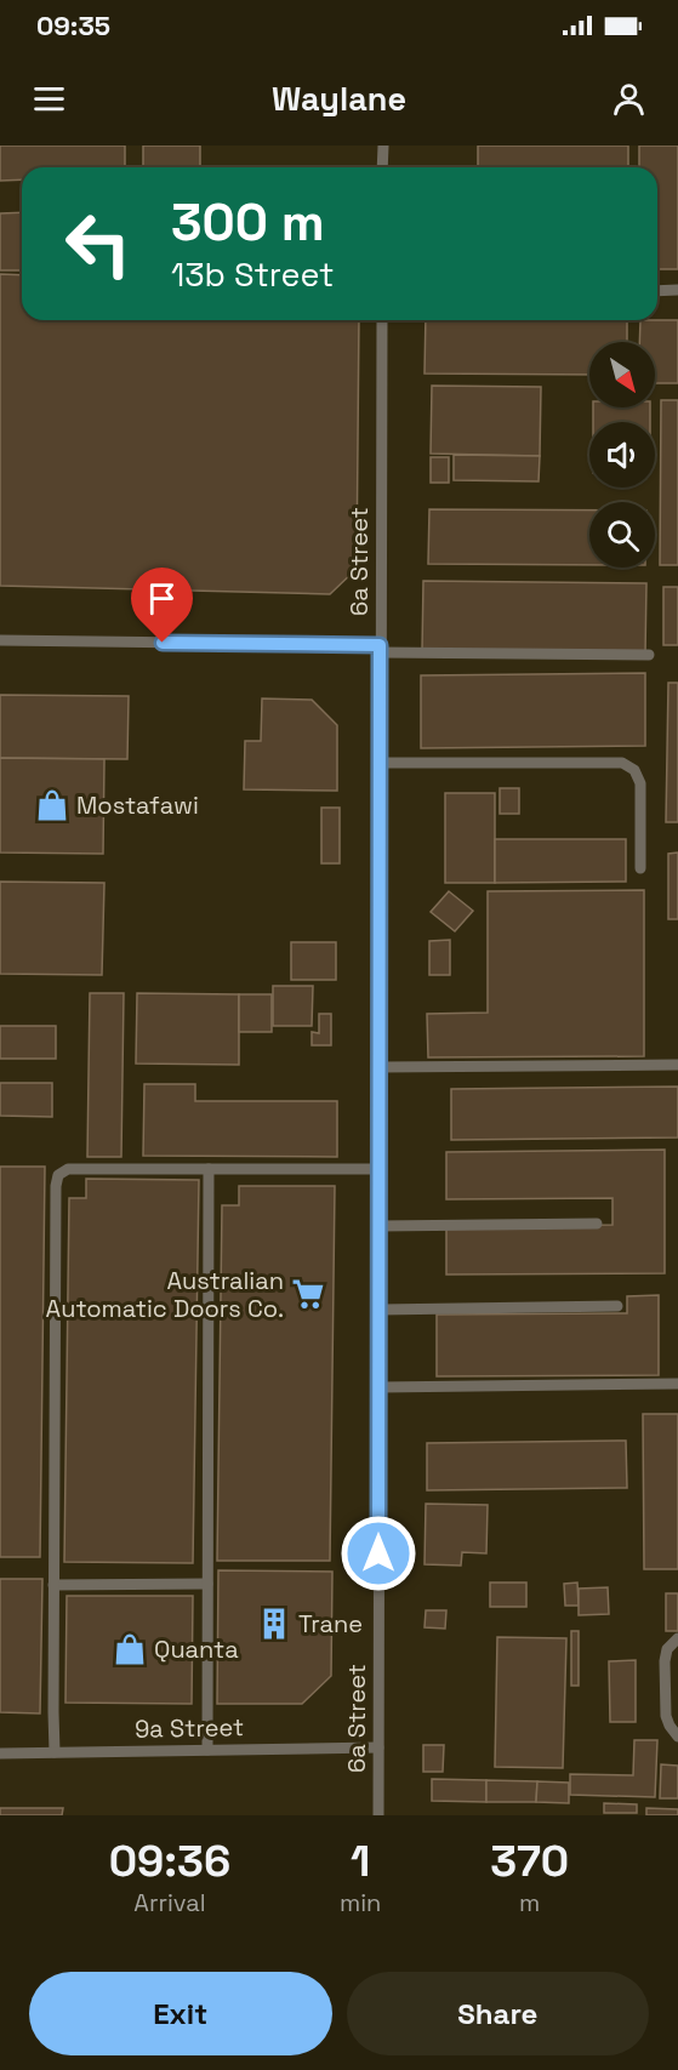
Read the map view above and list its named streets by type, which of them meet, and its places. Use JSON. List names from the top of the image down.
{
  "streets": {
    "lane": ["6a Street", "9a Street"]
  },
  "crossings": [
    ["6a Street", "9a Street"]
  ],
  "places": {
    "shop": ["Mostafawi", "Quanta"],
    "supermarket": ["Australian Automatic Doors Co."],
    "building": ["Trane"]
  },
  "north": "bottom right",
  "page": {
    "status": "09:35",
    "header": "Waylane",
    "turn": ["300 m", "13b Street"],
    "eta": [
      "09:36",
      "Arrival",
      "1",
      "min",
      "370",
      "m"
    ],
    "buttons": ["Exit", "Share"]
  }
}
